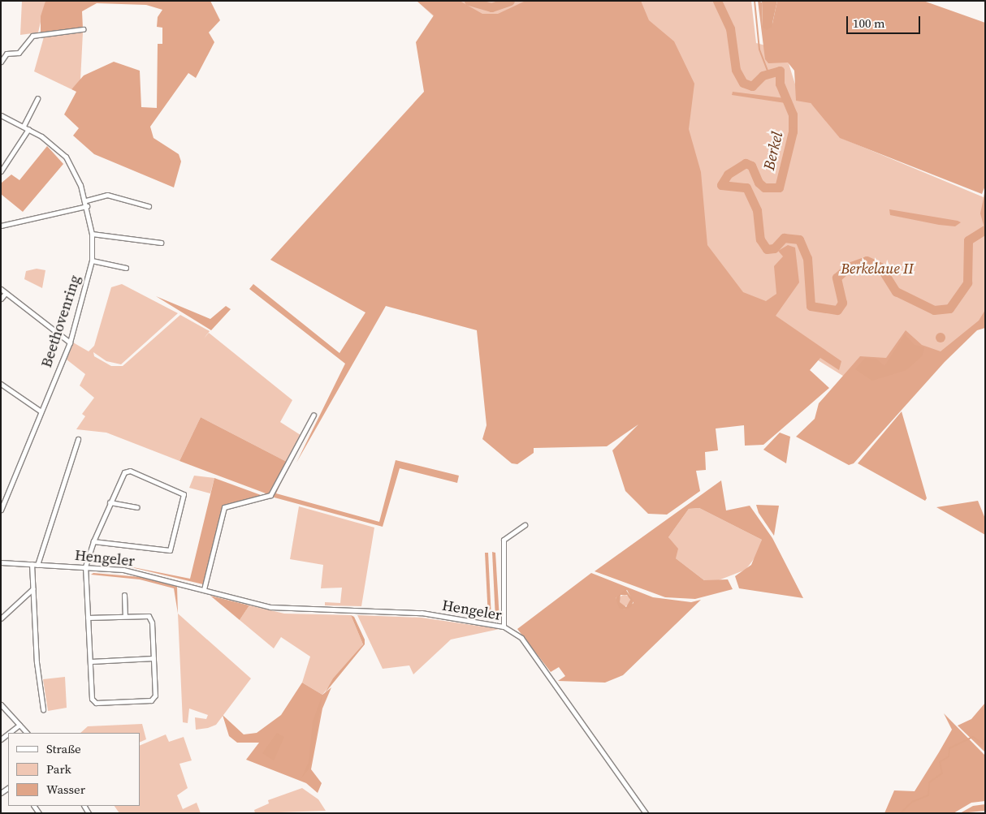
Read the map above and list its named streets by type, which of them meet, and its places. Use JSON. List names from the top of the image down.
{
  "streets": {
    "street": ["Beethovenring", "Hengeler"]
  },
  "water": ["Berkel"],
  "parks": ["Berkelaue II"],
  "legend": ["Straße", "Park", "Wasser"],
  "scale_bar": "100 m"
}
